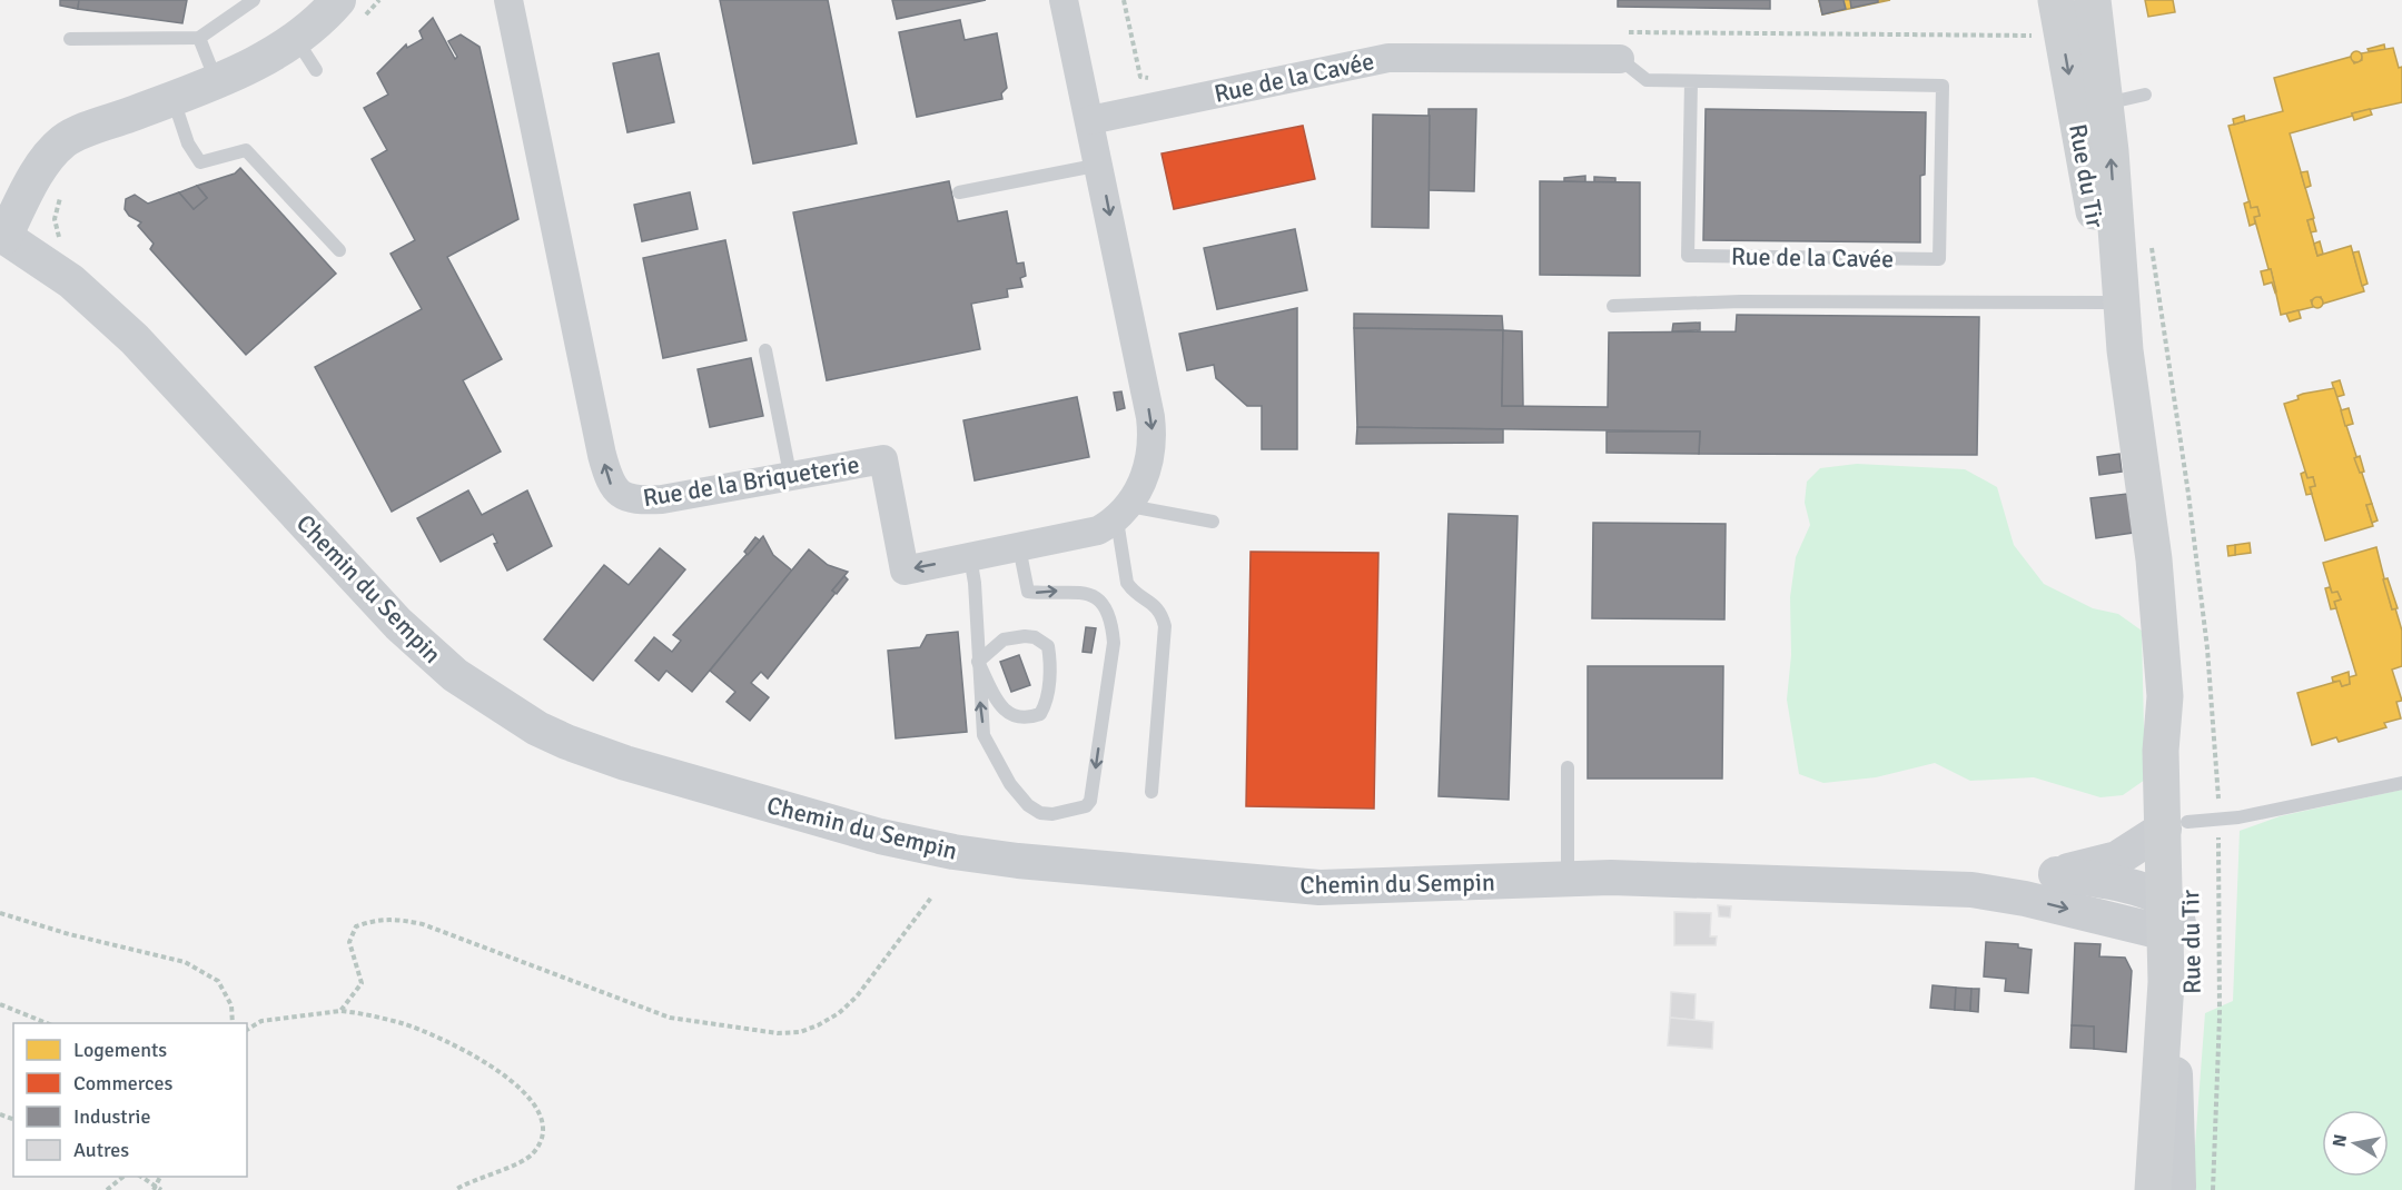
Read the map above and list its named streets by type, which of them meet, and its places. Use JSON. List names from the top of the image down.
{
  "streets": {
    "main road": ["Rue du Tir"],
    "street": ["Rue de la Cavée", "Rue de la Briqueterie", "Chemin du Sempin"]
  },
  "crossings": [
    ["Rue du Tir", "Chemin du Sempin"]
  ],
  "legend": [
    "Logements",
    "Commerces",
    "Industrie",
    "Autres"
  ],
  "north": "left"
}
